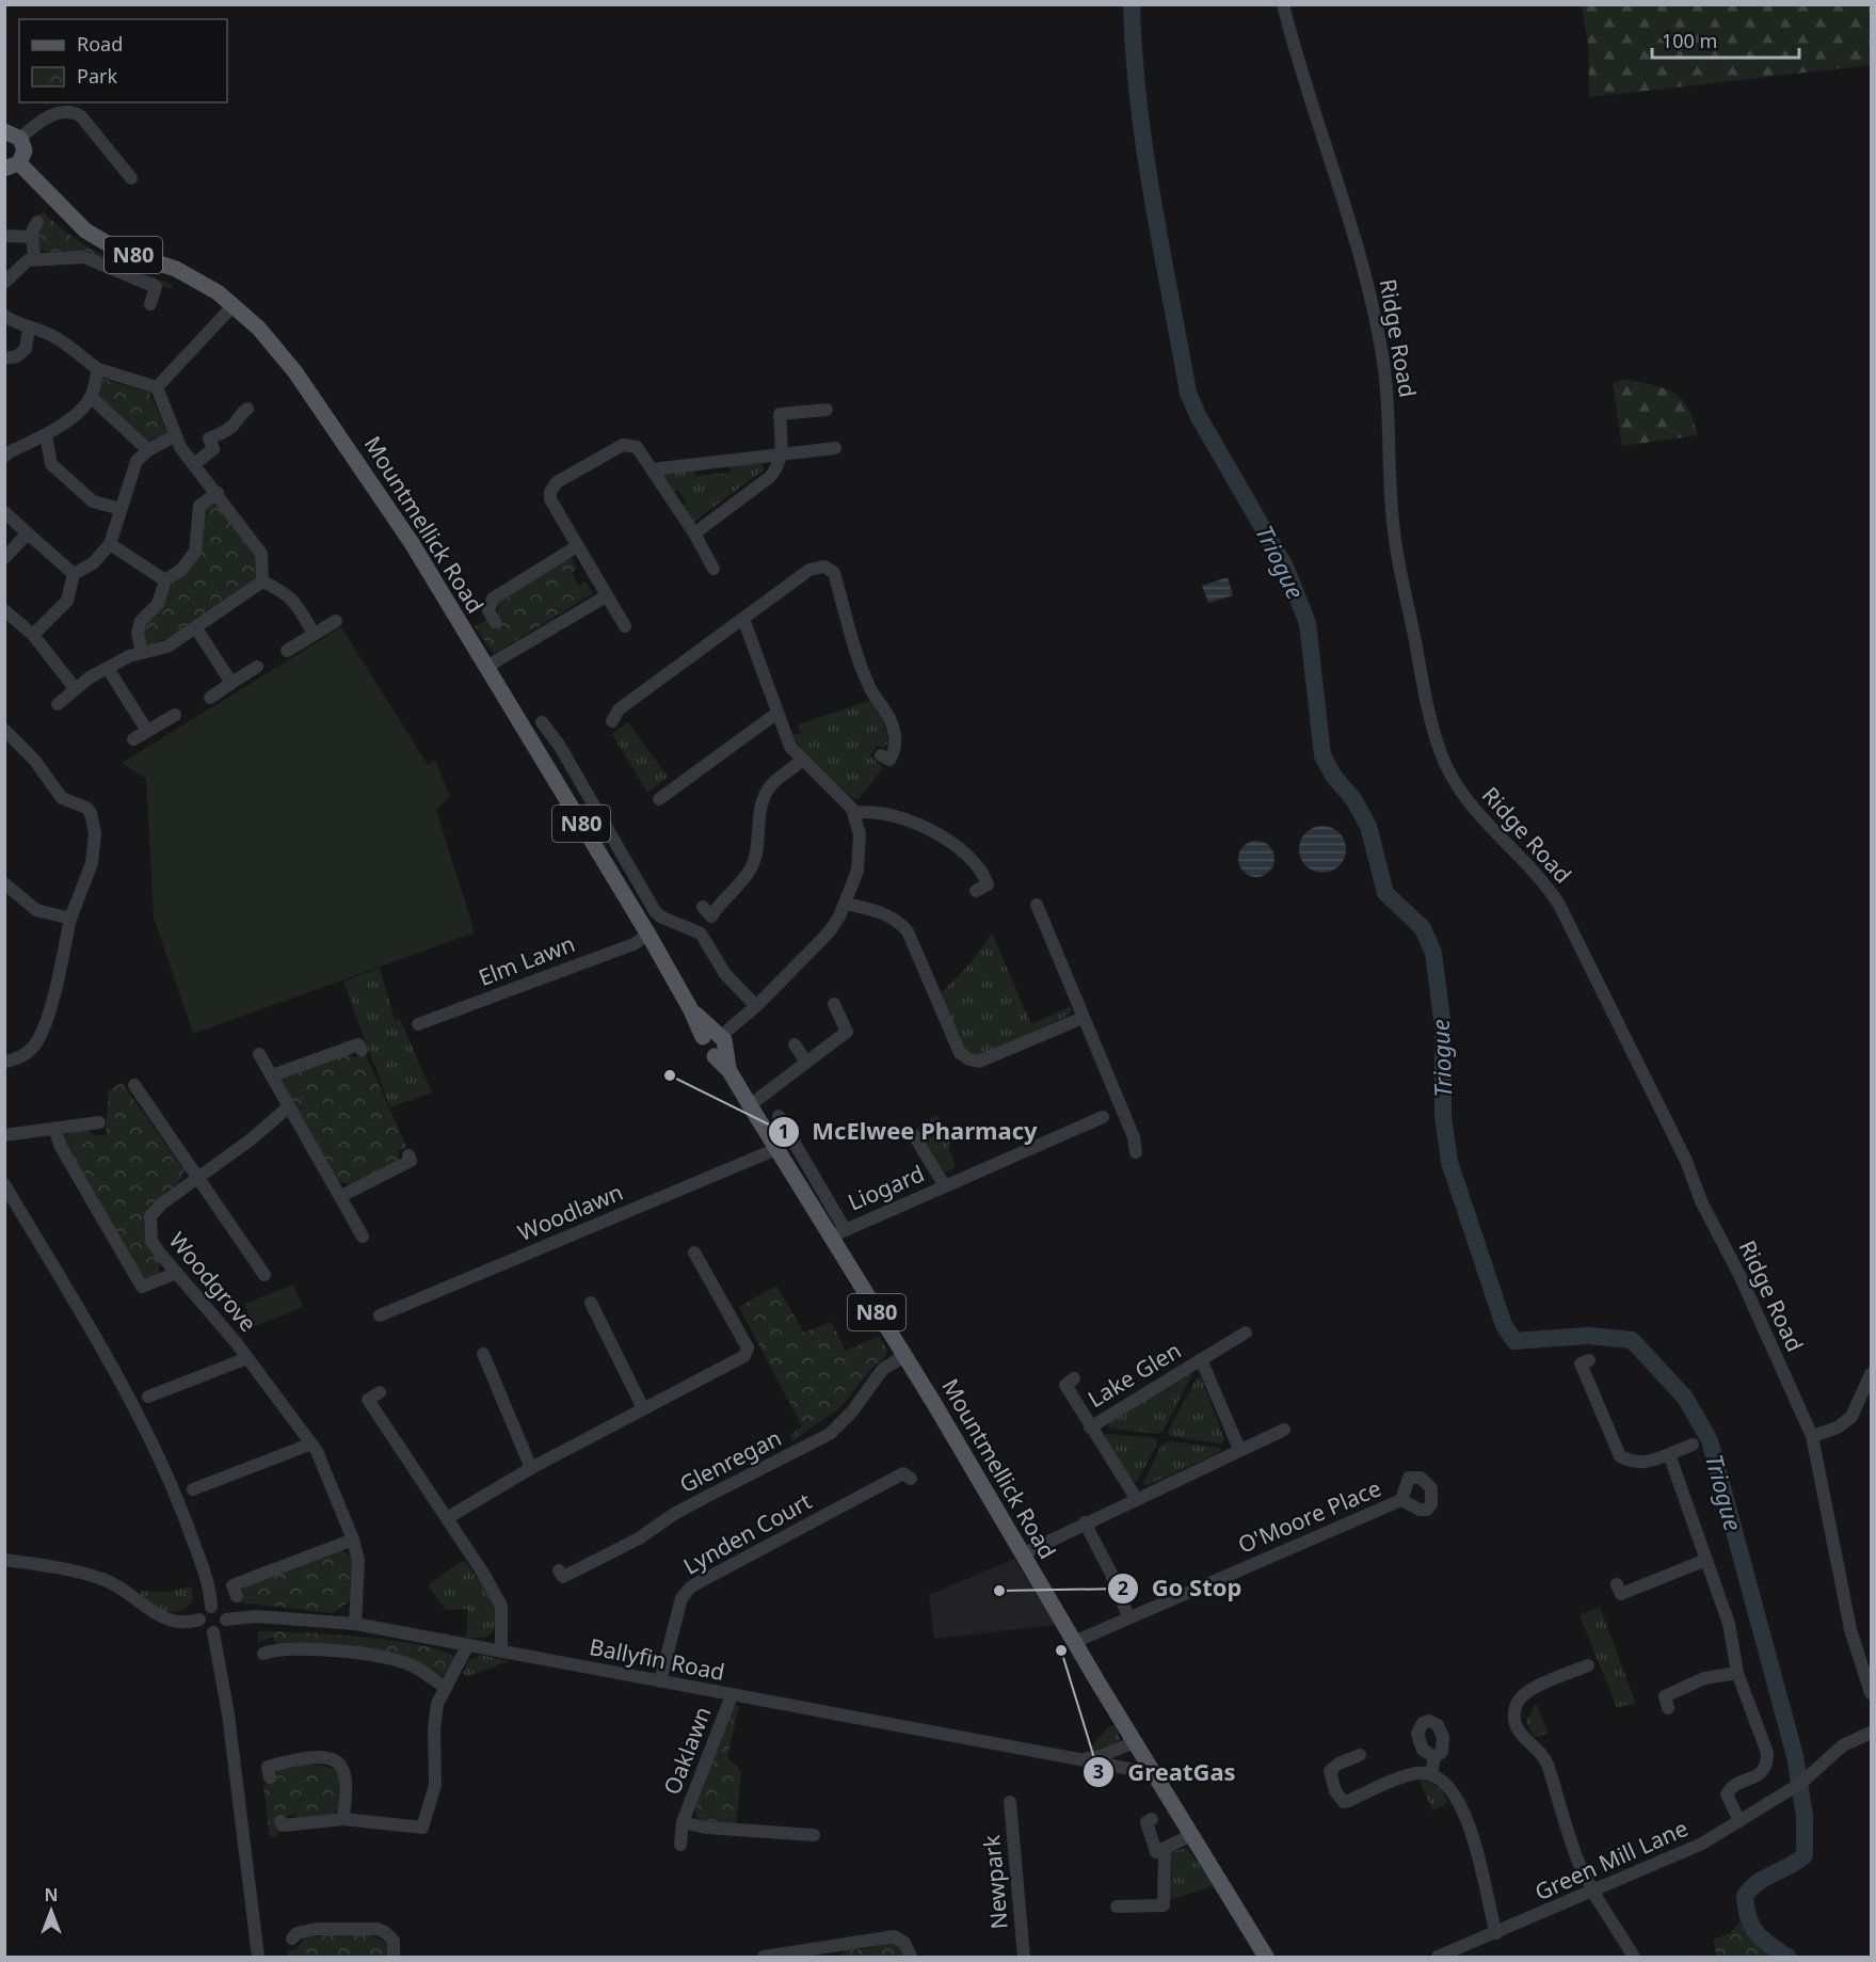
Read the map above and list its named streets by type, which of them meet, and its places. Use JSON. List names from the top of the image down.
{
  "streets": {
    "main road": ["N80", "Mountmellick Road"],
    "street": [
      "Ridge Road",
      "Elm Lawn",
      "Liogard",
      "Woodlawn",
      "Woodgrove",
      "Lake Glen",
      "Glenregan",
      "O'Moore Place",
      "Lynden Court",
      "Ballyfin Road",
      "Oaklawn",
      "Green Mill Lane",
      "Newpark"
    ]
  },
  "crossings": [
    ["N80", "Mountmellick Road"],
    ["Mountmellick Road", "Elm Lawn"],
    ["Mountmellick Road", "Liogard"],
    ["Mountmellick Road", "Woodlawn"],
    ["Mountmellick Road", "Glenregan"],
    ["Mountmellick Road", "O'Moore Place"],
    ["Mountmellick Road", "Ballyfin Road"],
    ["Woodgrove", "Ballyfin Road"],
    ["Lynden Court", "Ballyfin Road"],
    ["Ballyfin Road", "Oaklawn"]
  ],
  "water": ["Triogue"],
  "places": ["McElwee Pharmacy", "Go Stop", "GreatGas"],
  "legend": ["Road", "Park"],
  "scale_bar": "100 m",
  "north": "top"
}
